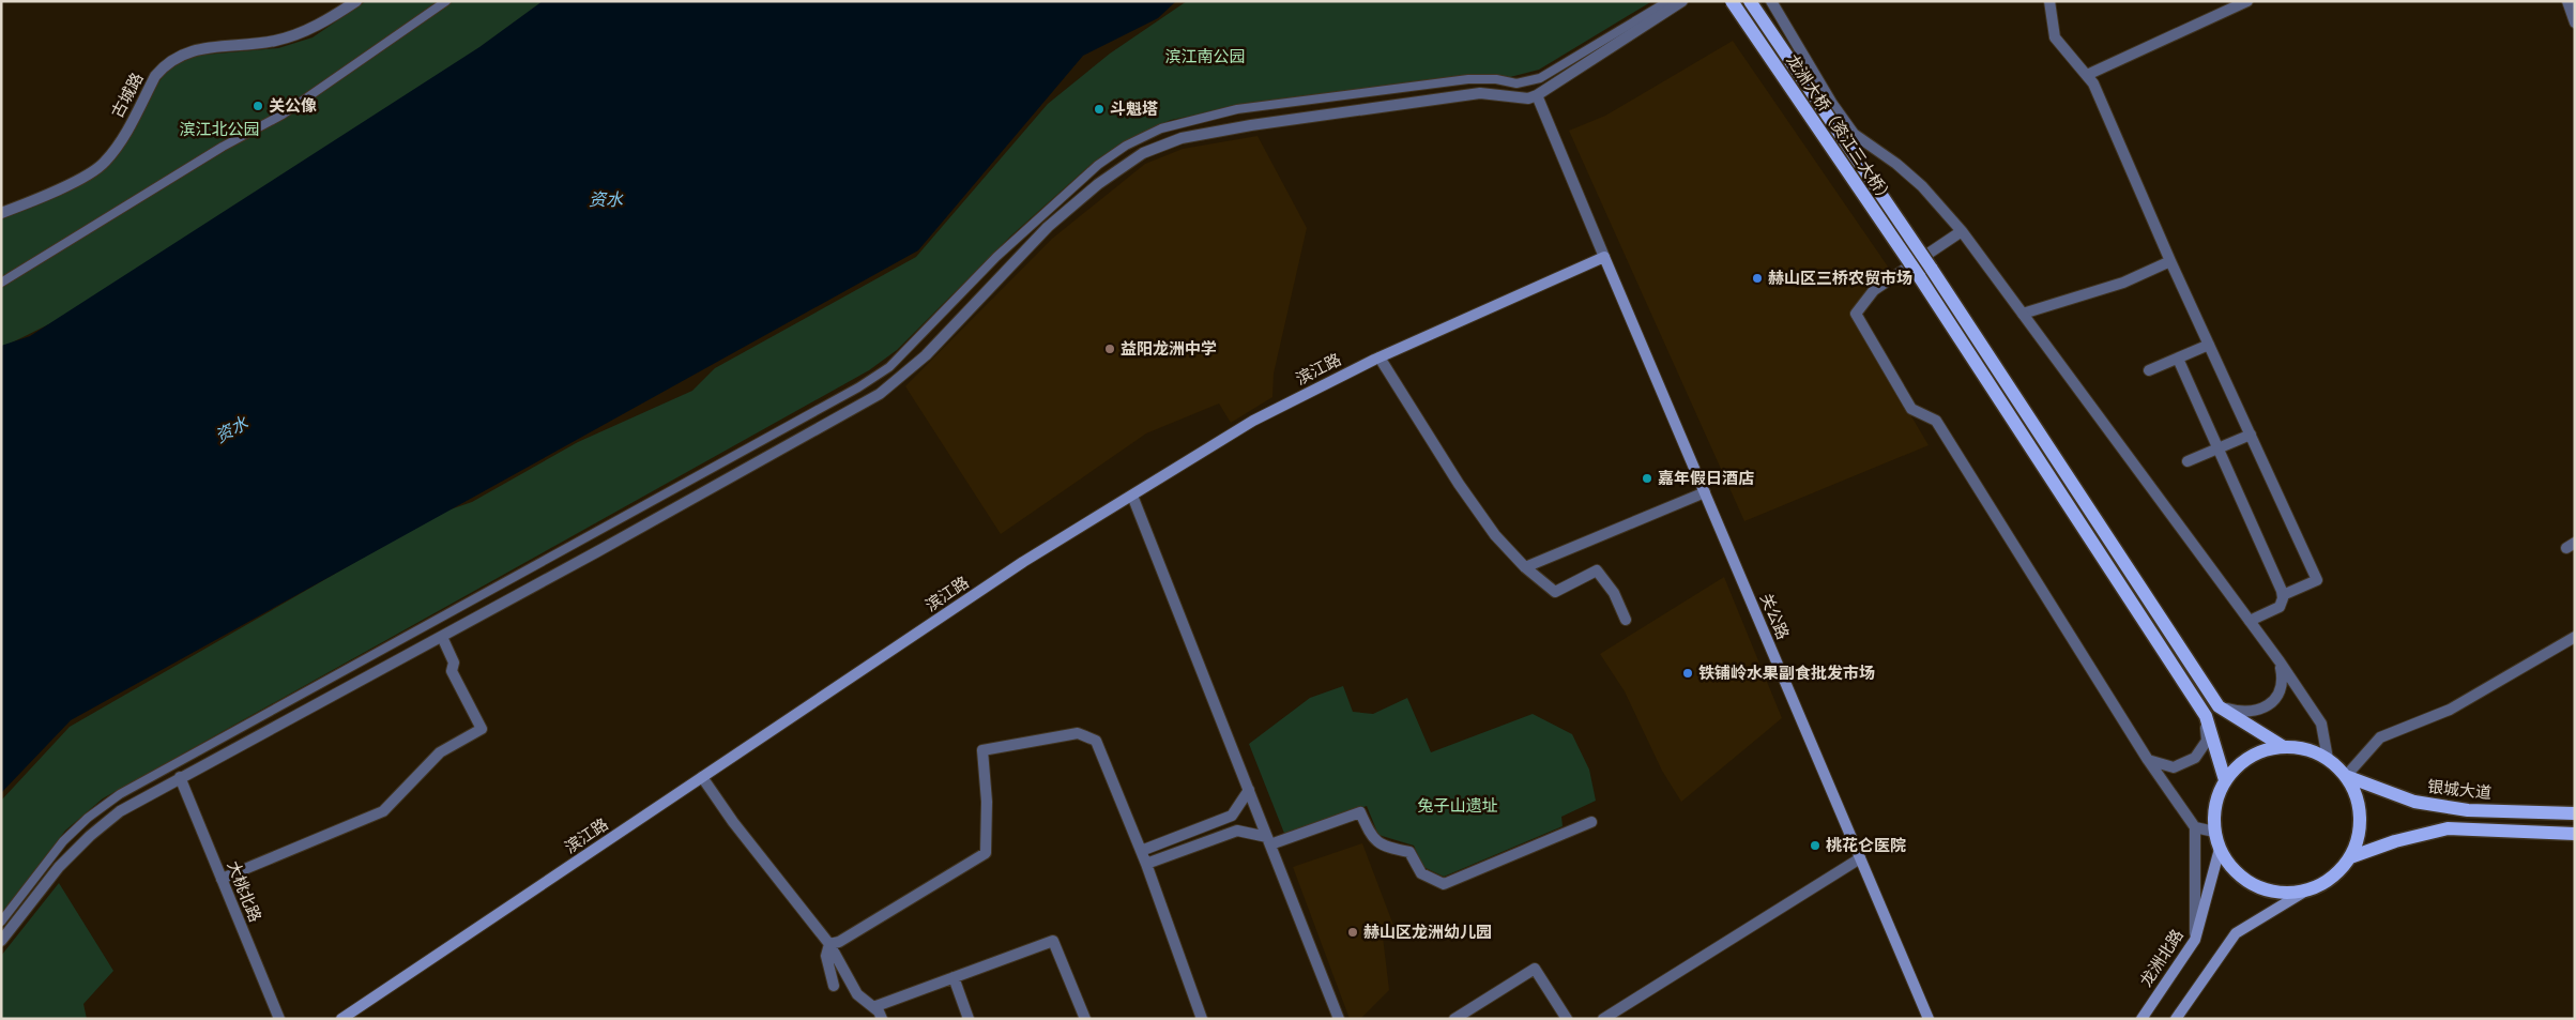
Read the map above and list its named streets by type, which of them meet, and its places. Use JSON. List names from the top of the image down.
{
  "streets": {
    "main road": [
      "龙洲大桥（资江三大桥）",
      "滨江路",
      "关公路",
      "银城大道",
      "龙洲北路"
    ],
    "street": ["古城路", "大桃北路"]
  },
  "crossings": [
    ["龙洲大桥（资江三大桥）", "银城大道"],
    ["龙洲大桥（资江三大桥）", "龙洲北路"],
    ["滨江路", "关公路"],
    ["银城大道", "龙洲北路"]
  ],
  "water": ["资水"],
  "parks": ["滨江南公园", "滨江北公园", "兔子山遗址"],
  "places": [
    "关公像",
    "斗魁塔",
    "赫山区三桥农贸市场",
    "益阳龙洲中学",
    "嘉年假日酒店",
    "铁铺岭水果副食批发市场",
    "桃花仑医院",
    "赫山区龙洲幼儿园"
  ]
}
